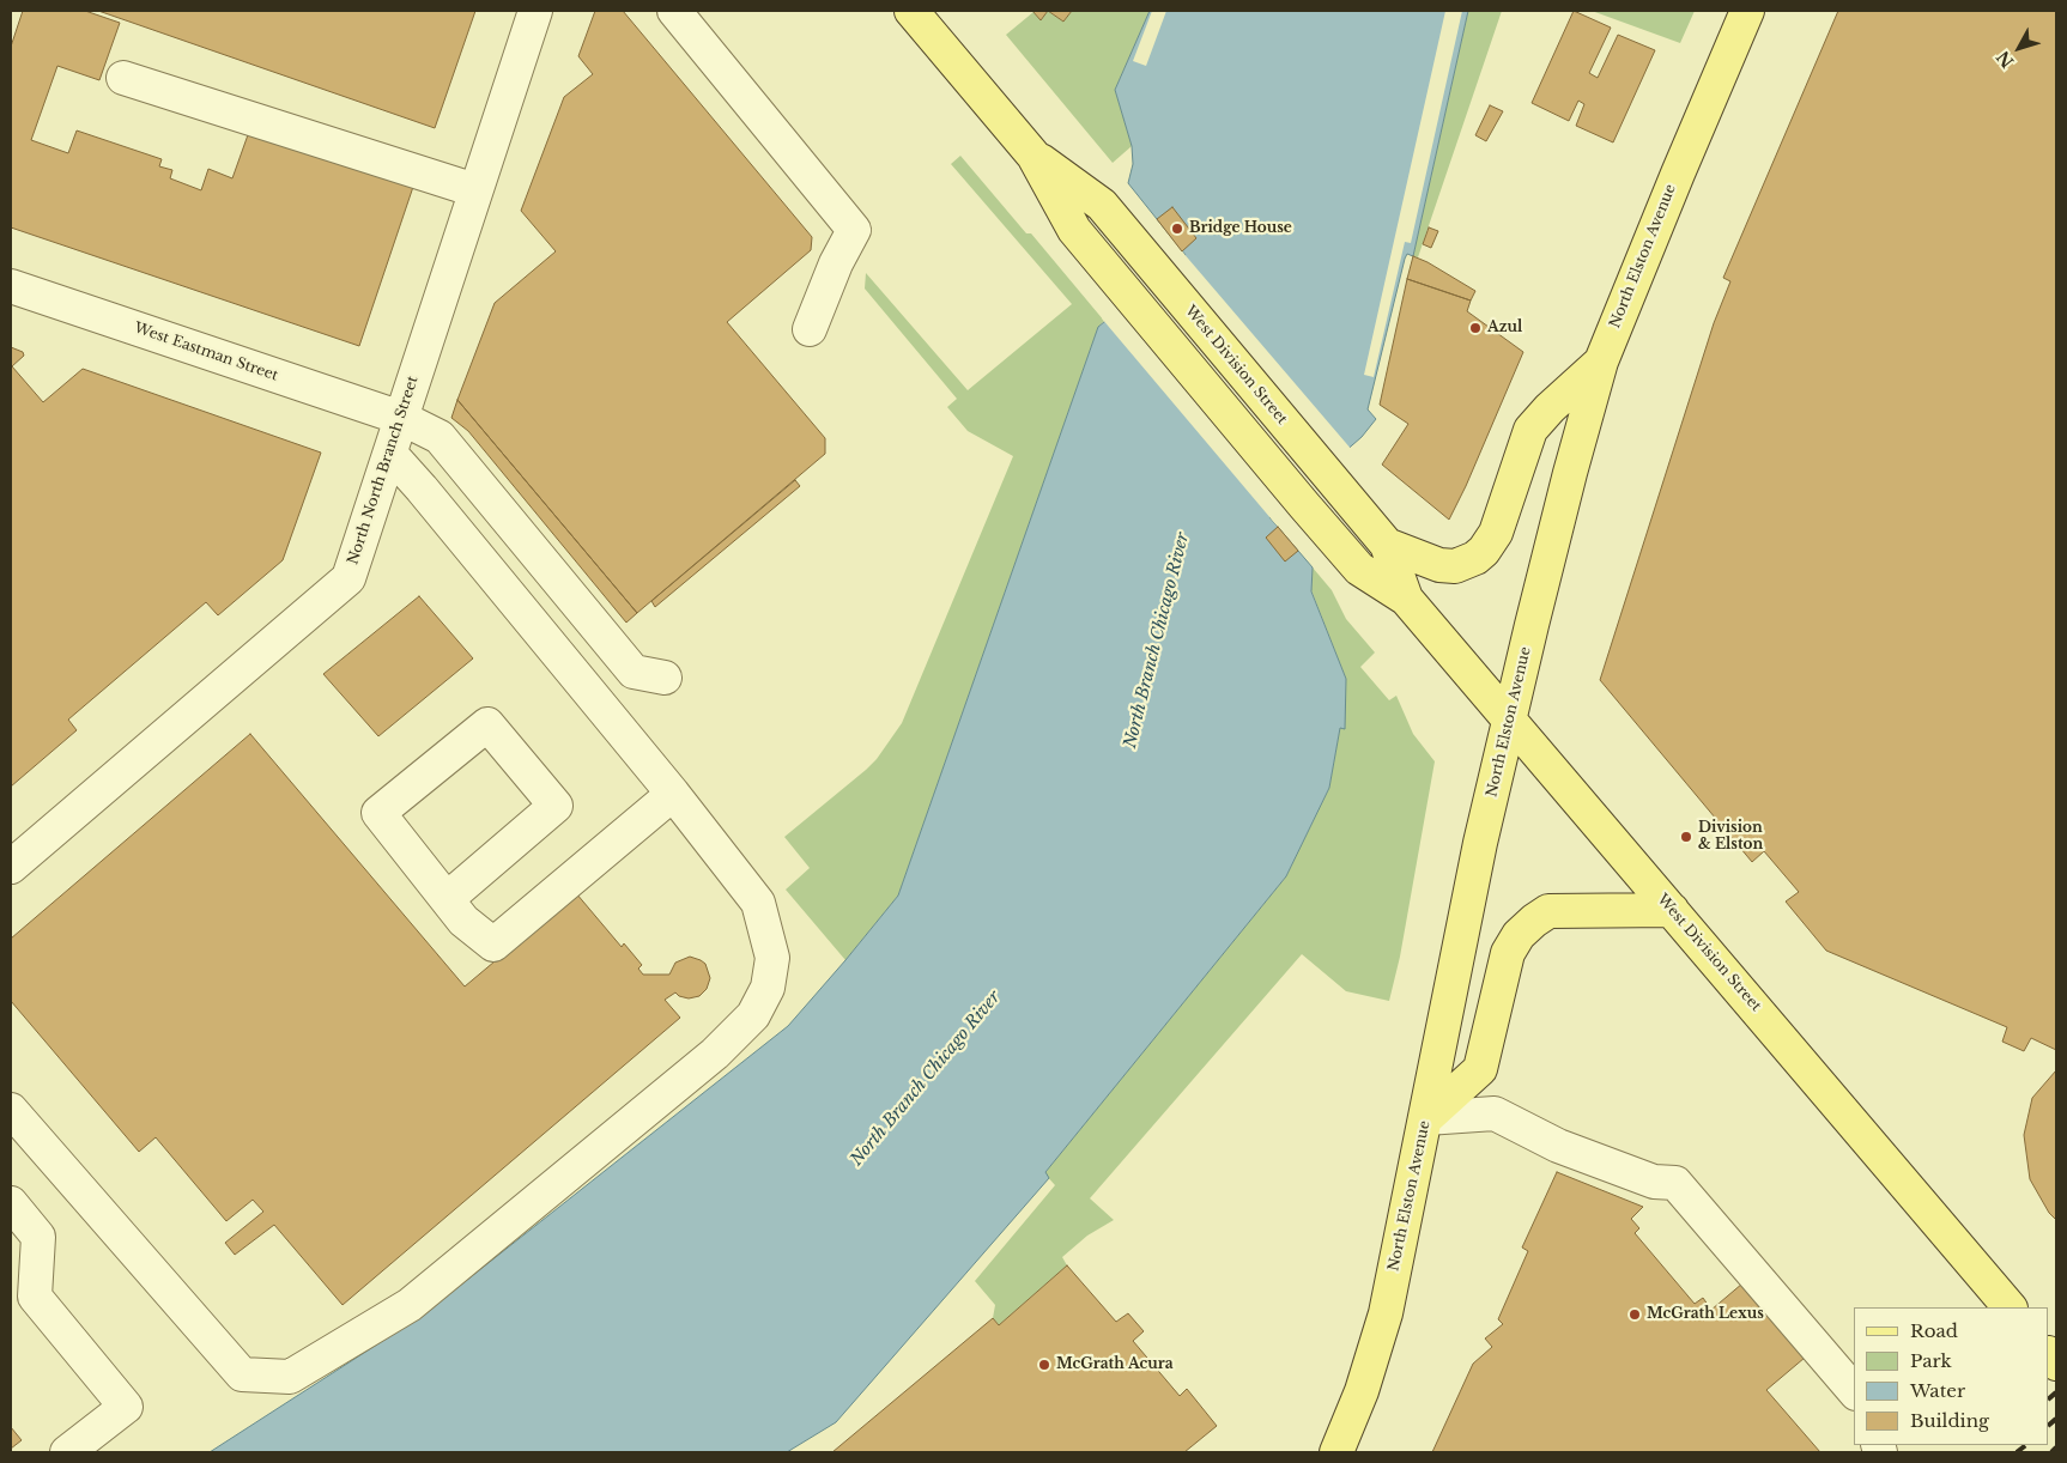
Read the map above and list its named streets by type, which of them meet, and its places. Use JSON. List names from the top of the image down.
{
  "streets": {
    "main road": ["North Elston Avenue", "West Division Street"],
    "street": ["West Eastman Street", "North North Branch Street"]
  },
  "crossings": [
    ["North Elston Avenue", "West Division Street"],
    ["West Eastman Street", "North North Branch Street"]
  ],
  "water": ["North Branch Chicago River"],
  "places": [
    "Bridge House",
    "Azul",
    "Division & Elston",
    "McGrath Lexus",
    "McGrath Acura"
  ],
  "legend": [
    "Road",
    "Park",
    "Water",
    "Building"
  ],
  "north": "bottom left"
}
